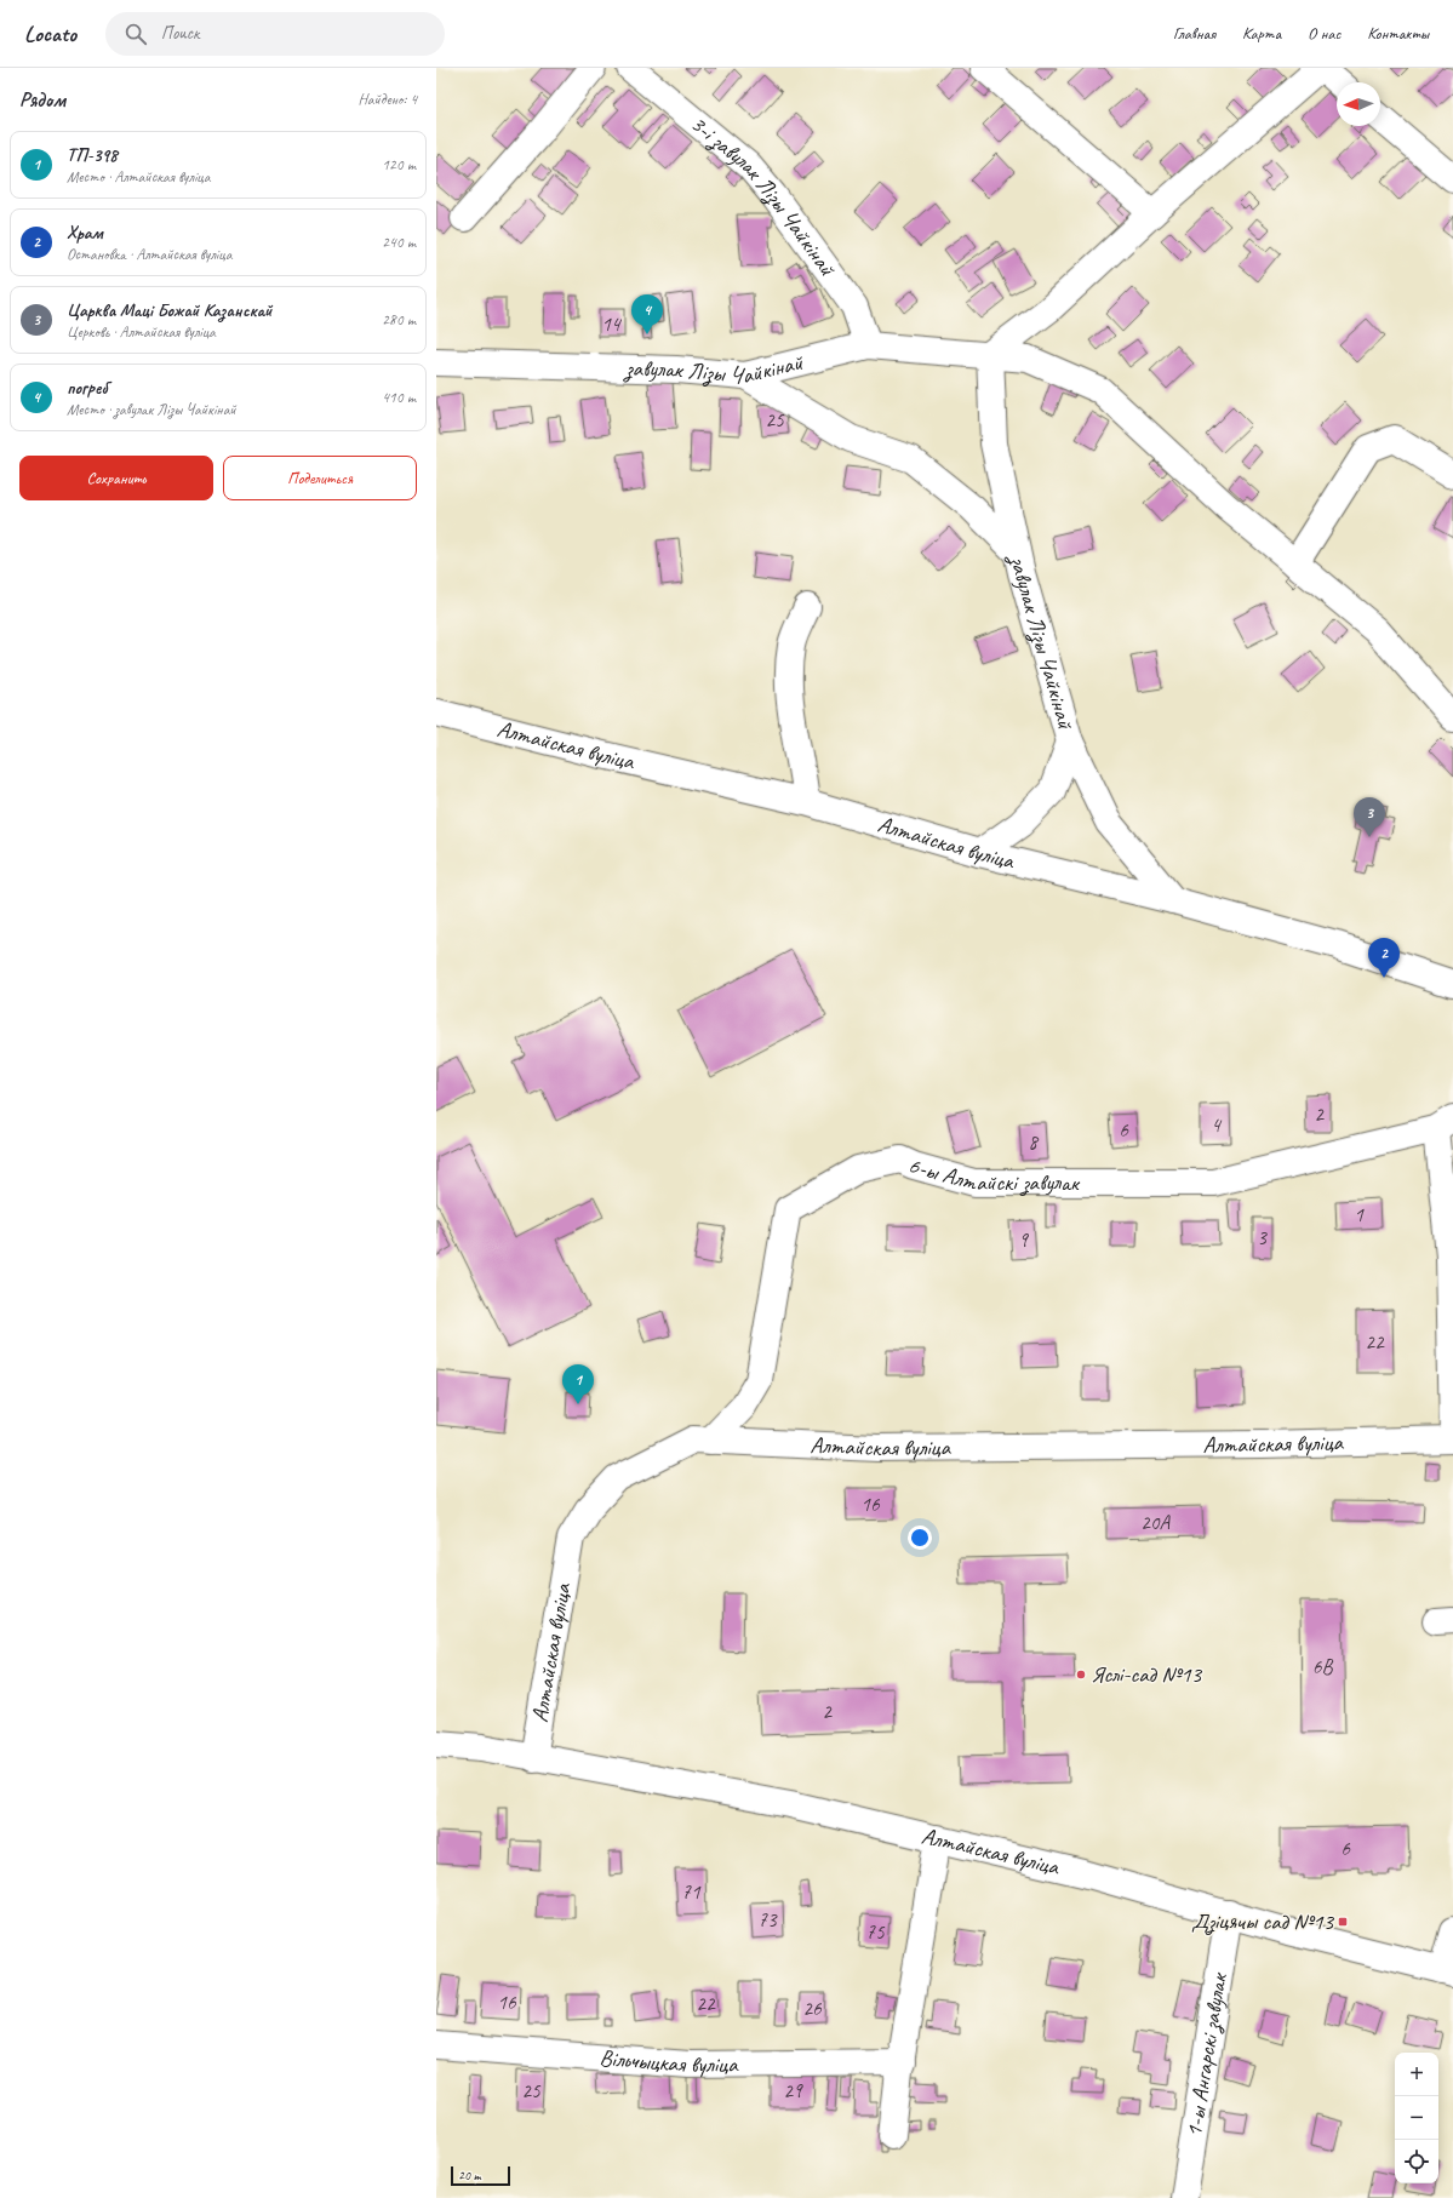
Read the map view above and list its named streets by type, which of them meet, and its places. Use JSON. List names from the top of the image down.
{
  "streets": {
    "street": [
      "3-і завулак Лізы Чайкінай",
      "завулак Лізы Чайкінай",
      "Алтайская вуліца",
      "6-ы Алтайскі завулак",
      "1-ы Ангарскі завулак",
      "Вільчыцкая вуліца"
    ]
  },
  "crossings": [
    ["3-і завулак Лізы Чайкінай", "завулак Лізы Чайкінай"],
    ["завулак Лізы Чайкінай", "Алтайская вуліца"],
    ["Алтайская вуліца", "6-ы Алтайскі завулак"],
    ["Алтайская вуліца", "1-ы Ангарскі завулак"]
  ],
  "places": {
    "other": ["Яслі-сад №13"],
    "transit": ["Дзіцячы сад №13"]
  },
  "house_numbers": [
    "14",
    "25",
    "2",
    "4",
    "6",
    "8",
    "1",
    "3",
    "9",
    "22",
    "16",
    "20А",
    "6В",
    "2",
    "6",
    "71",
    "73",
    "75",
    "16",
    "22",
    "26",
    "25",
    "29"
  ],
  "scale_bar": "20 m",
  "north": "left",
  "page": {
    "header": "Locato",
    "search": "Поиск",
    "nav": [
      "Главная",
      "Карта",
      "О нас",
      "Контакты"
    ],
    "heading": ["Рядом", "Найдено: 4"],
    "list": [
      {
        "mark": "1",
        "name": "ТП-398",
        "note": "Место · Алтайская вуліца",
        "value": "120 m"
      },
      {
        "mark": "2",
        "name": "Храм",
        "note": "Остановка · Алтайская вуліца",
        "value": "240 m"
      },
      {
        "mark": "3",
        "name": "Царква Маці Божай Казанскай",
        "note": "Церковь · Алтайская вуліца",
        "value": "280 m"
      },
      {
        "mark": "4",
        "name": "погреб",
        "note": "Место · завулак Лізы Чайкінай",
        "value": "410 m"
      }
    ],
    "pins": [
      "4",
      "3",
      "2",
      "1"
    ],
    "buttons": ["Сохранить", "Поделиться"],
    "map_buttons": ["+", "−"],
    "scale": "20 m"
  }
}
